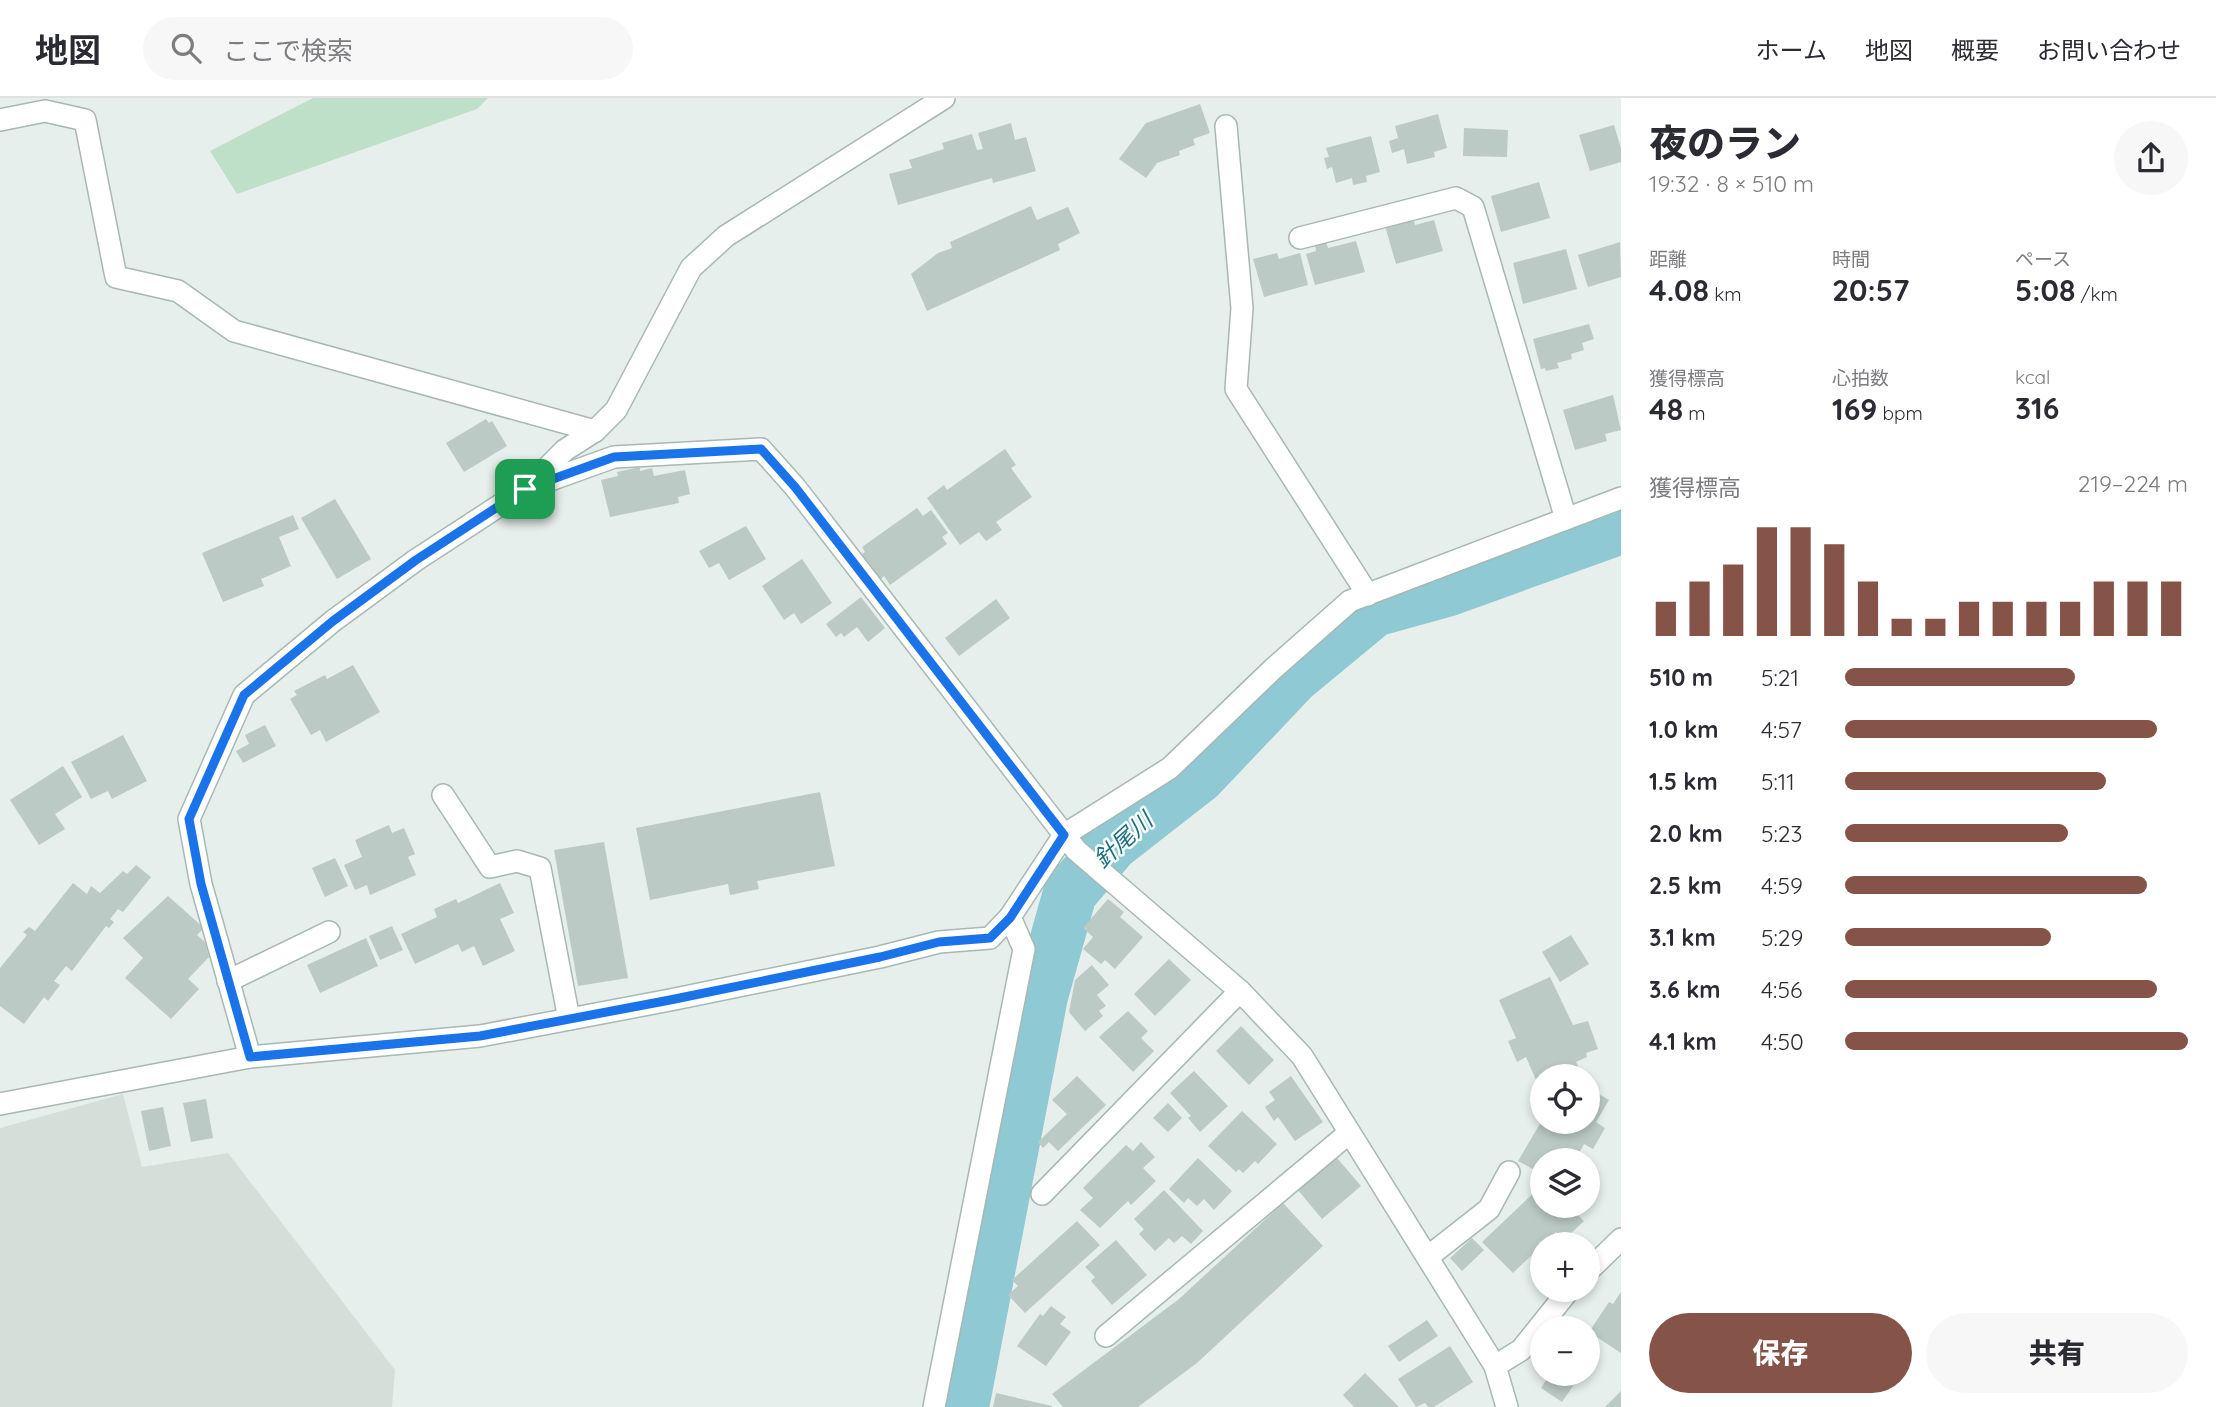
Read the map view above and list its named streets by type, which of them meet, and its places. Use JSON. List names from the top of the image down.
{
  "water": ["針尾川"],
  "page": {
    "header": "地図",
    "search": "ここで検索",
    "nav": [
      "ホーム",
      "地図",
      "概要",
      "お問い合わせ"
    ],
    "heading": ["夜のラン", "19:32 · 8 × 510 m"],
    "stats": [
      ["距離", "4.08 km"],
      ["時間", "20:57"],
      ["ペース", "5:08 /km"],
      ["獲得標高", "48 m"],
      ["心拍数", "169 bpm"],
      ["kcal", "316"]
    ],
    "chart": ["獲得標高", "219–224 m"],
    "list": [
      {
        "name": "510 m",
        "note": "5:21"
      },
      {
        "name": "1.0 km",
        "note": "4:57"
      },
      {
        "name": "1.5 km",
        "note": "5:11"
      },
      {
        "name": "2.0 km",
        "note": "5:23"
      },
      {
        "name": "2.5 km",
        "note": "4:59"
      },
      {
        "name": "3.1 km",
        "note": "5:29"
      },
      {
        "name": "3.6 km",
        "note": "4:56"
      },
      {
        "name": "4.1 km",
        "note": "4:50"
      }
    ],
    "map_buttons": ["+", "−"],
    "buttons": ["保存", "共有"]
  }
}
